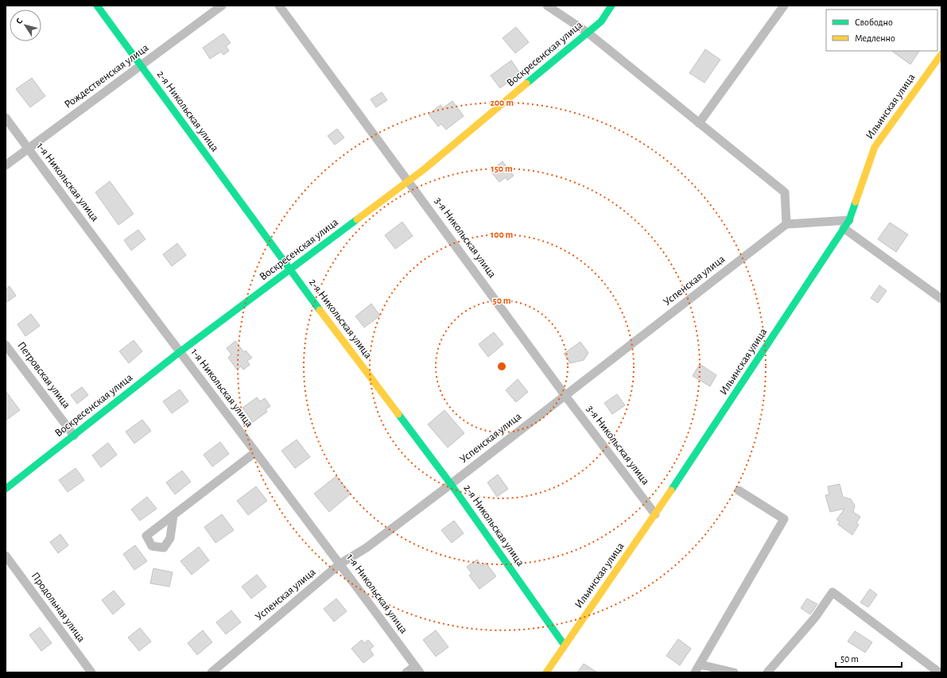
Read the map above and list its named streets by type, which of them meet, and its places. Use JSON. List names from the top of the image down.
{
  "streets": {
    "street": [
      "Воскресенская улица",
      "Рождественская улица",
      "Ильинская улица",
      "2-я Никольская улица",
      "1-я Никольская улица",
      "3-я Никольская улица",
      "Успенская улица",
      "Петровская улица",
      "Продольная улица"
    ]
  },
  "crossings": [
    ["Воскресенская улица", "2-я Никольская улица"],
    ["Воскресенская улица", "1-я Никольская улица"],
    ["Воскресенская улица", "3-я Никольская улица"],
    ["Воскресенская улица", "Петровская улица"],
    ["Рождественская улица", "2-я Никольская улица"],
    ["Рождественская улица", "1-я Никольская улица"],
    ["Ильинская улица", "2-я Никольская улица"],
    ["Ильинская улица", "3-я Никольская улица"],
    ["2-я Никольская улица", "Успенская улица"],
    ["1-я Никольская улица", "Успенская улица"],
    ["3-я Никольская улица", "Успенская улица"]
  ],
  "legend": ["Свободно", "Медленно"],
  "scale_bar": "50 m",
  "north": "top left",
  "rings": [
    "200 m",
    "150 m",
    "100 m",
    "50 m"
  ]
}
